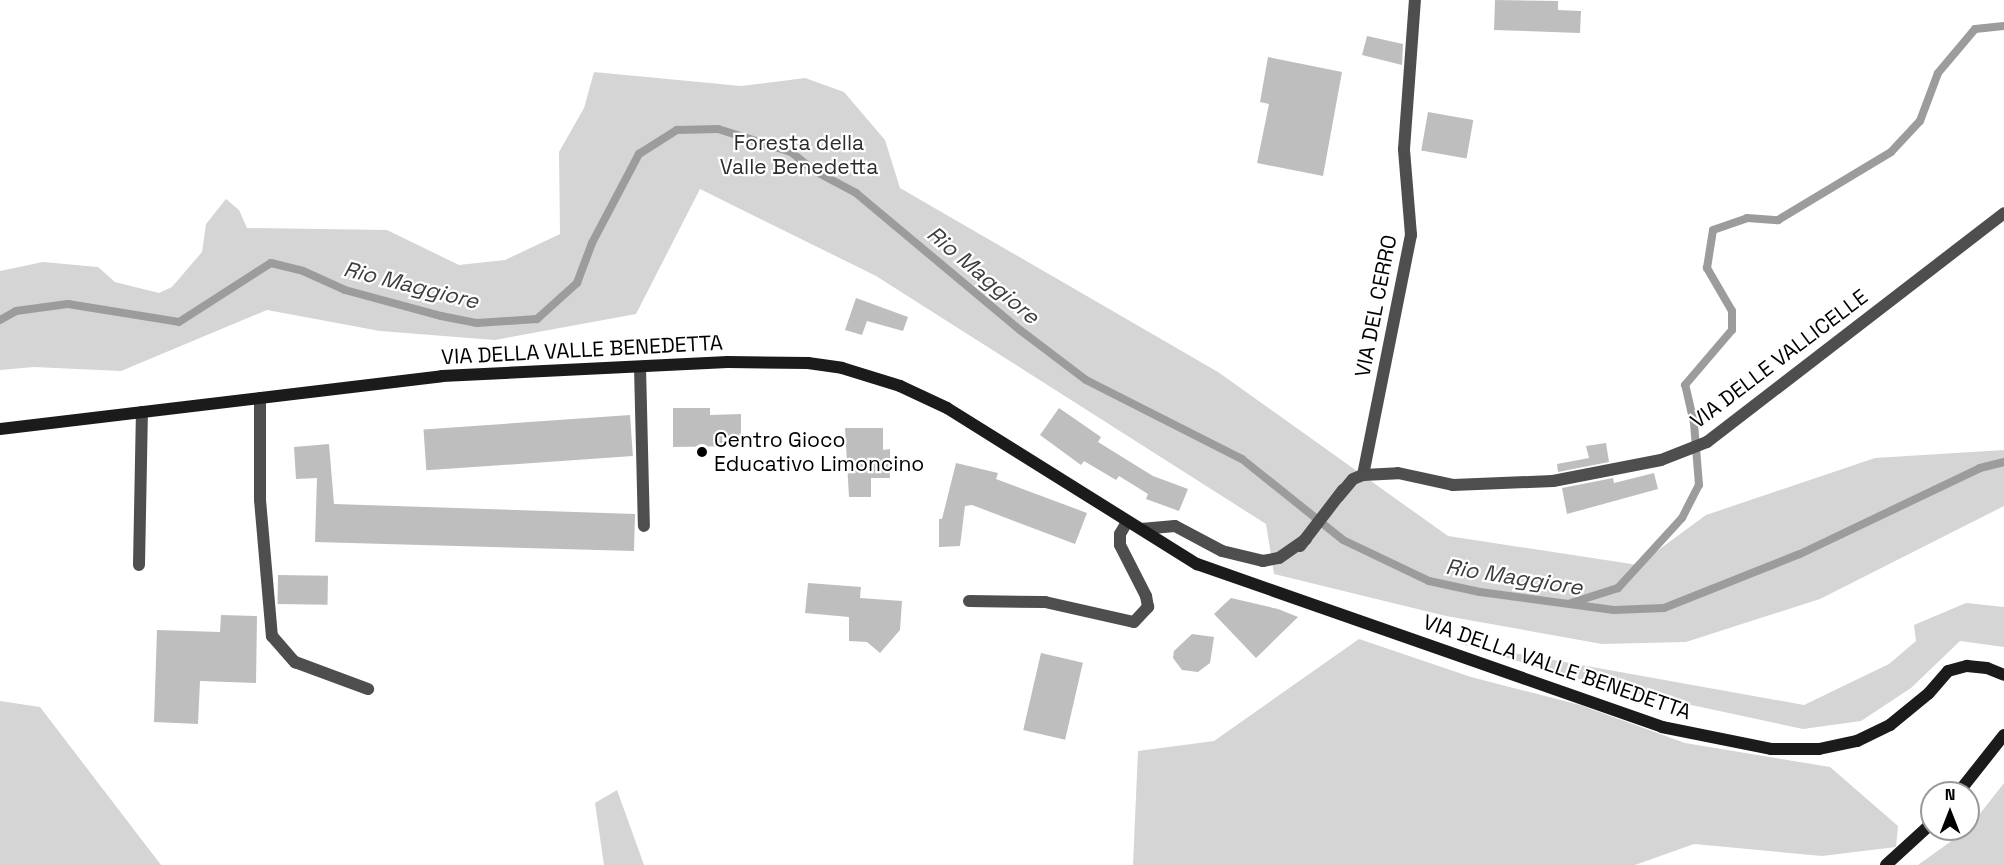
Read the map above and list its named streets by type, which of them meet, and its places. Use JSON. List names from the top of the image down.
{
  "streets": {
    "main road": ["VIA DELLA VALLE BENEDETTA"],
    "street": ["VIA DEL CERRO", "VIA DELLE VALLICELLE"]
  },
  "crossings": [
    ["VIA DEL CERRO", "VIA DELLE VALLICELLE"]
  ],
  "water": ["Rio Maggiore"],
  "parks": ["Foresta della Valle Benedetta"],
  "places": ["Centro Gioco Educativo Limoncino"],
  "north": "top"
}
